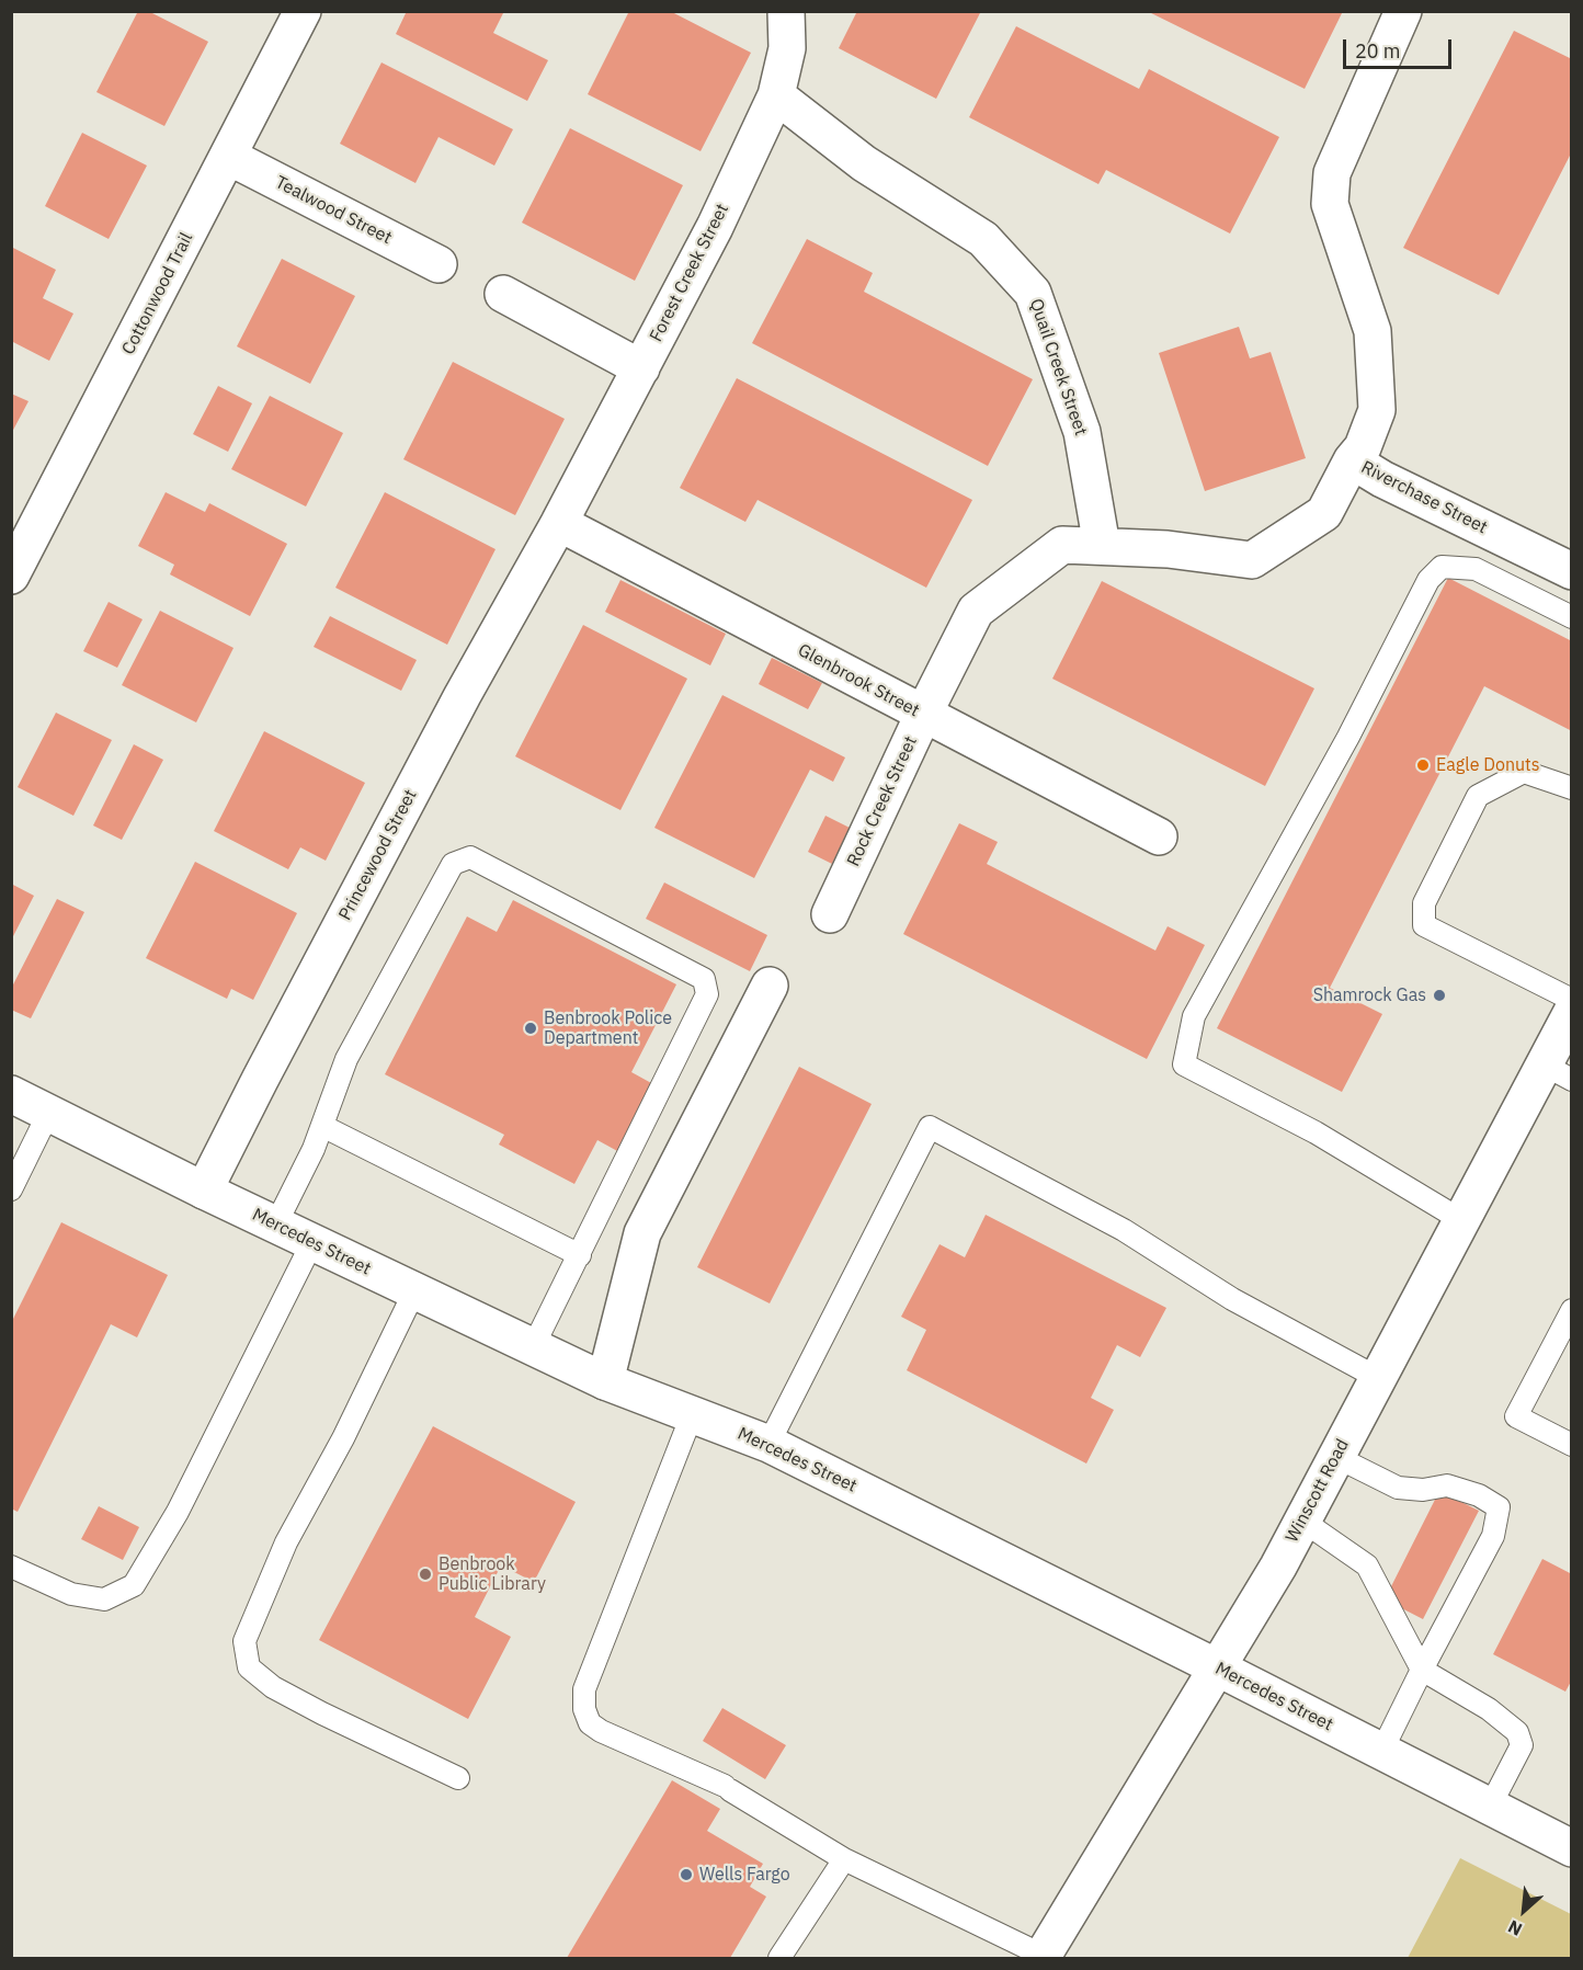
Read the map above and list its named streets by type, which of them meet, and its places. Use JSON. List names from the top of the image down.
{
  "streets": {
    "street": [
      "Tealwood Street",
      "Forest Creek Street",
      "Cottonwood Trail",
      "Quail Creek Street",
      "Riverchase Street",
      "Glenbrook Street",
      "Rock Creek Street",
      "Princewood Street",
      "Mercedes Street",
      "Winscott Road"
    ]
  },
  "crossings": [
    ["Tealwood Street", "Cottonwood Trail"],
    ["Forest Creek Street", "Quail Creek Street"],
    ["Forest Creek Street", "Glenbrook Street"],
    ["Forest Creek Street", "Princewood Street"],
    ["Quail Creek Street", "Rock Creek Street"],
    ["Glenbrook Street", "Rock Creek Street"],
    ["Glenbrook Street", "Princewood Street"],
    ["Princewood Street", "Mercedes Street"],
    ["Mercedes Street", "Winscott Road"]
  ],
  "places": [
    "Eagle Donuts",
    "Shamrock Gas",
    "Benbrook Police Department",
    "Benbrook Public Library",
    "Wells Fargo"
  ],
  "scale_bar": "20 m",
  "north": "bottom left"
}
